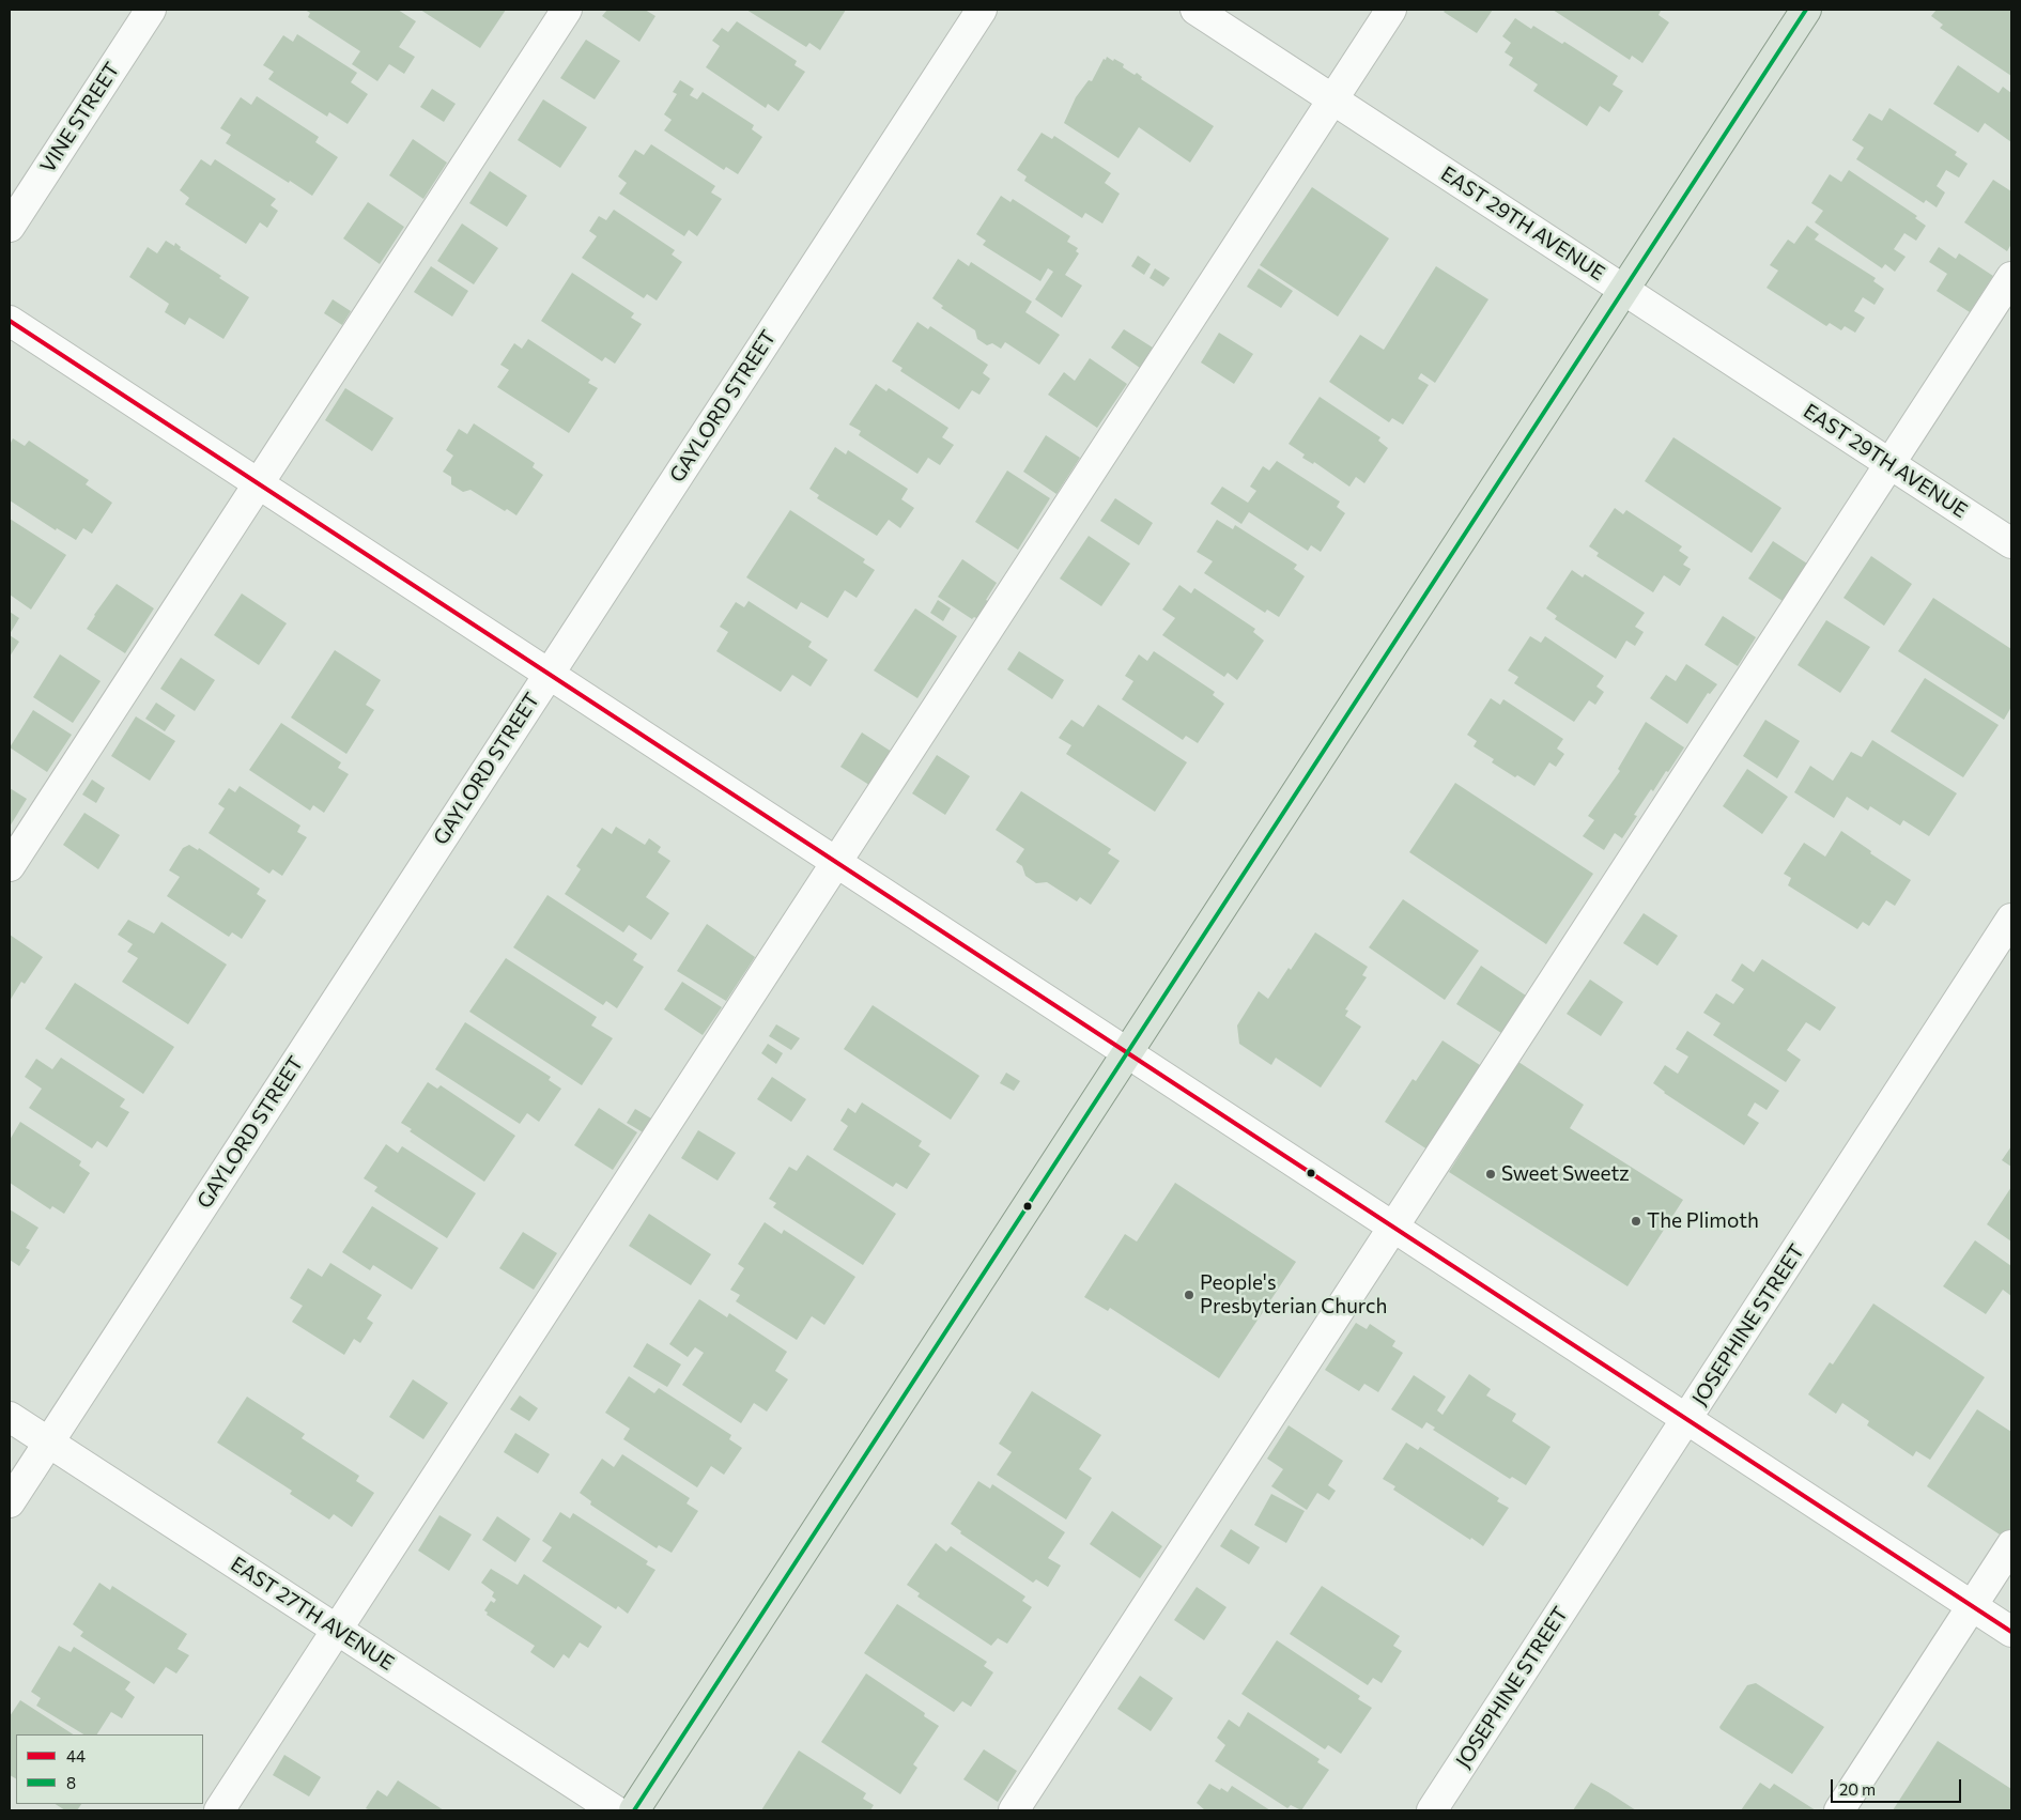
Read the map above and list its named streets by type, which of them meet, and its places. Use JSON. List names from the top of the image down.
{
  "streets": {
    "street": [
      "VINE STREET",
      "EAST 29TH AVENUE",
      "GAYLORD STREET",
      "JOSEPHINE STREET",
      "EAST 27TH AVENUE"
    ]
  },
  "crossings": [
    ["GAYLORD STREET", "EAST 27TH AVENUE"]
  ],
  "places": ["Sweet Sweetz", "The Plimoth", "People's Presbyterian Church"],
  "lines": ["transit line 8", "transit line 44"],
  "legend": ["44", "8"],
  "scale_bar": "20 m"
}
